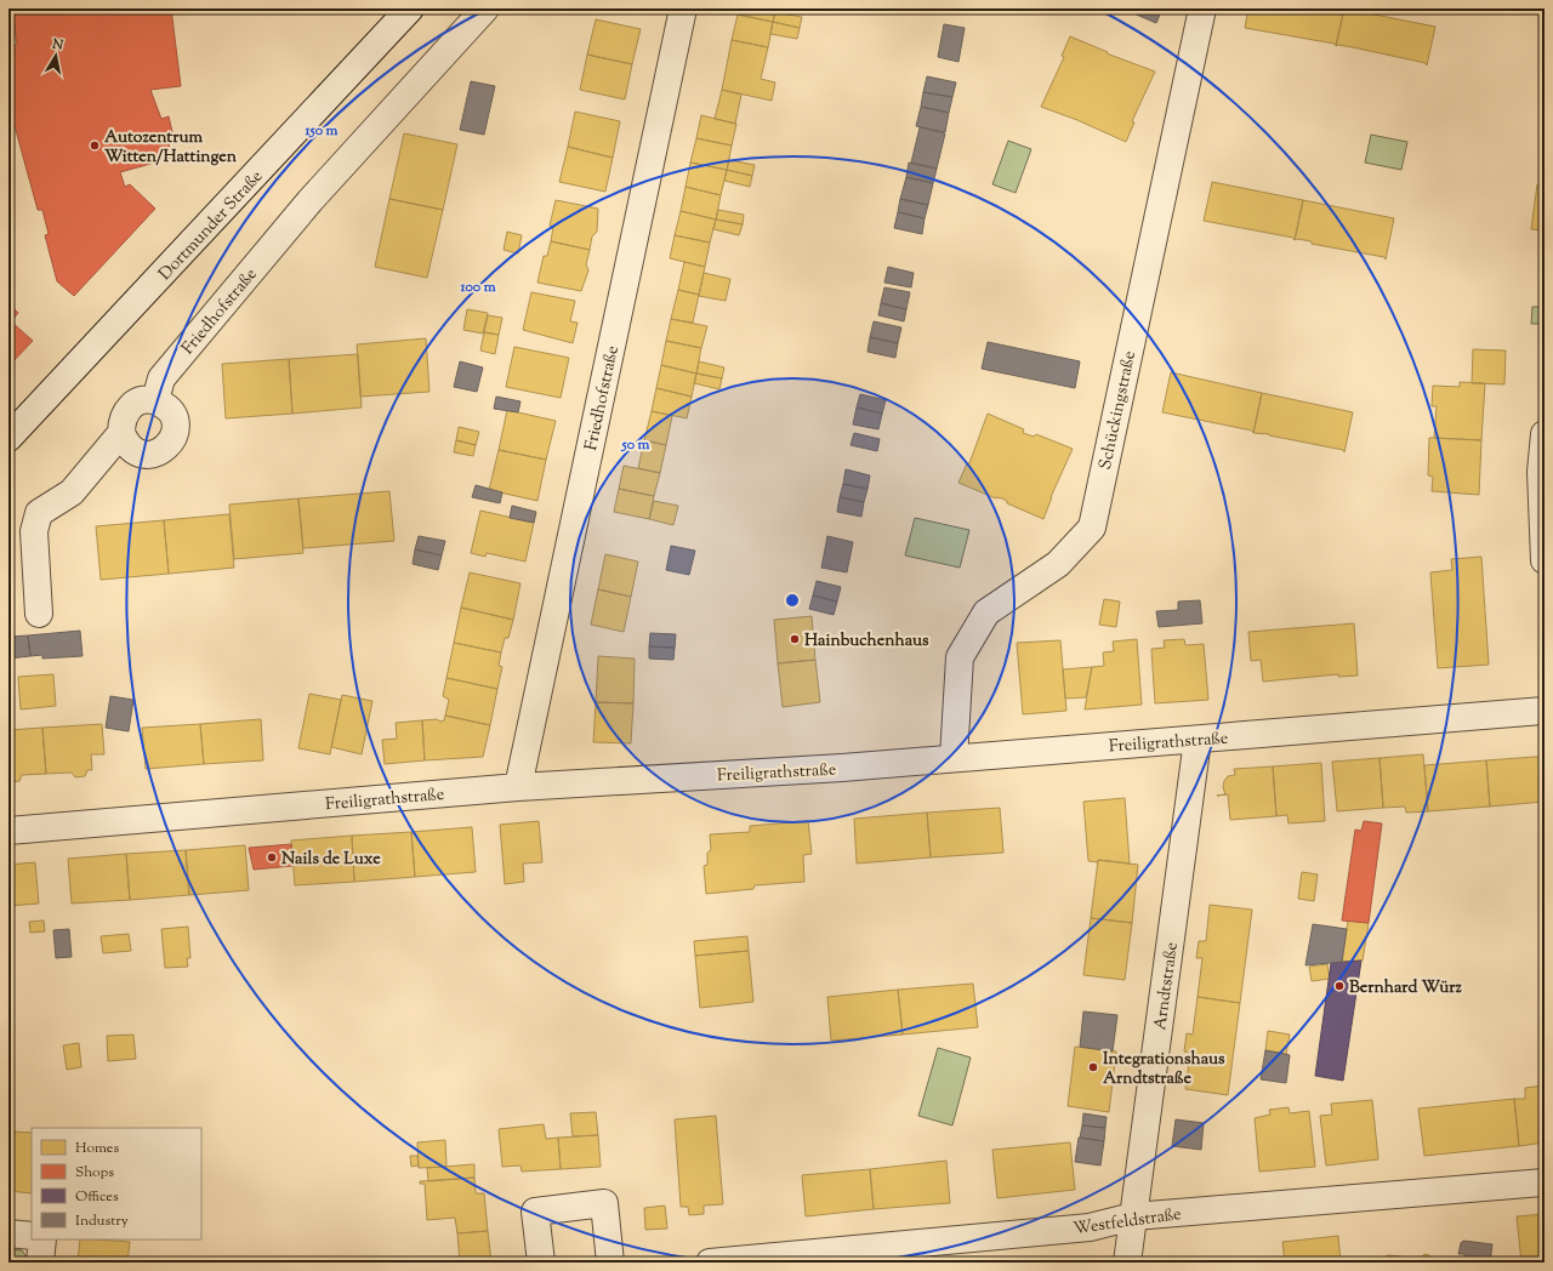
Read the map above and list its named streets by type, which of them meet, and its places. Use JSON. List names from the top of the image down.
{
  "streets": {
    "street": [
      "Dortmunder Straße",
      "Friedhofstraße",
      "Schückingstraße",
      "Freiligrathstraße",
      "Arndtstraße",
      "Westfeldstraße"
    ]
  },
  "crossings": [
    ["Friedhofstraße", "Freiligrathstraße"],
    ["Schückingstraße", "Freiligrathstraße"],
    ["Freiligrathstraße", "Arndtstraße"],
    ["Arndtstraße", "Westfeldstraße"]
  ],
  "places": [
    "Autozentrum Witten/Hattingen",
    "Hainbuchenhaus",
    "Nails de Luxe",
    "Bernhard Würz",
    "Integrationshaus Arndtstraße"
  ],
  "legend": [
    "Homes",
    "Shops",
    "Offices",
    "Industry"
  ],
  "north": "top",
  "rings": ["150 m", "100 m", "50 m"]
}
